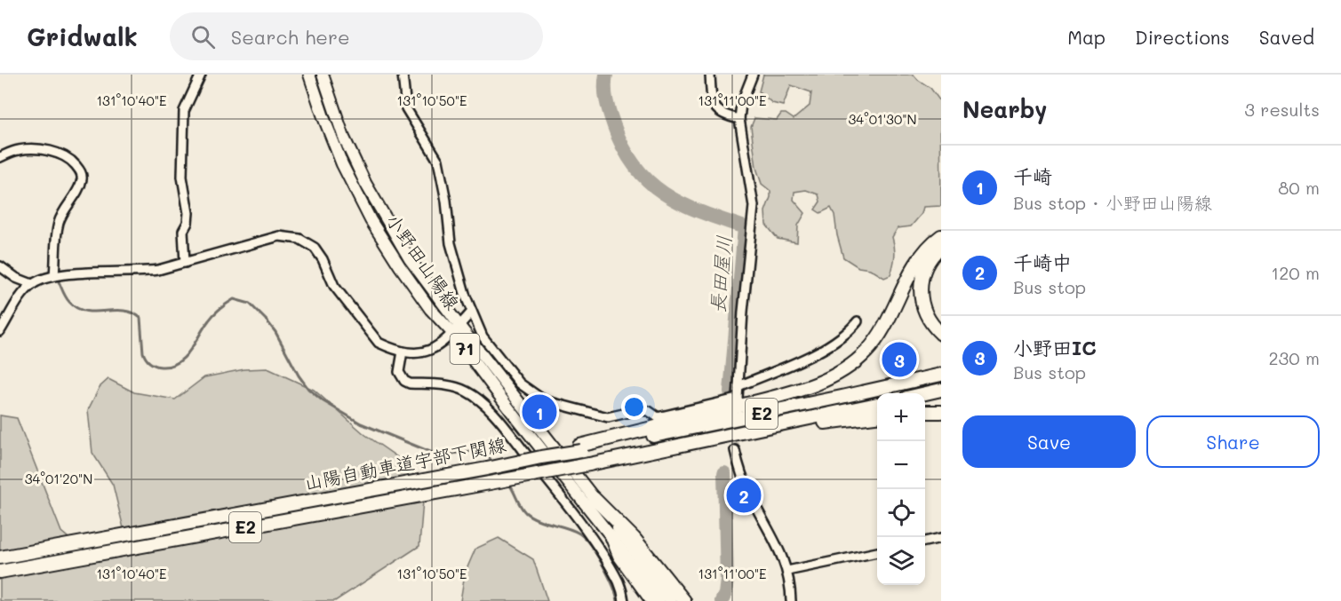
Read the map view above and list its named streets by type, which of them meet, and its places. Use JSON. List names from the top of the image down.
{
  "streets": {
    "highway": ["E2", "山陽自動車道宇部下関線"],
    "main road": ["小野田山陽線", "71"]
  },
  "crossings": [
    ["E2", "山陽自動車道宇部下関線"]
  ],
  "water": ["長田屋川"],
  "page": {
    "header": "Gridwalk",
    "search": "Search here",
    "nav": ["Map", "Directions", "Saved"],
    "heading": ["Nearby", "3 results"],
    "list": [
      {
        "mark": "1",
        "name": "千崎",
        "note": "Bus stop · 小野田山陽線",
        "value": "80 m"
      },
      {
        "mark": "2",
        "name": "千崎中",
        "note": "Bus stop",
        "value": "120 m"
      },
      {
        "mark": "3",
        "name": "小野田IC",
        "note": "Bus stop",
        "value": "230 m"
      }
    ],
    "pins": ["3", "1", "2"],
    "map_buttons": ["+", "−"],
    "buttons": ["Save", "Share"]
  },
  "coordinates": [
    "131°10'40\"E",
    "131°10'50\"E",
    "131°11'00\"E",
    "34°01'30\"N",
    "34°01'20\"N"
  ]
}
